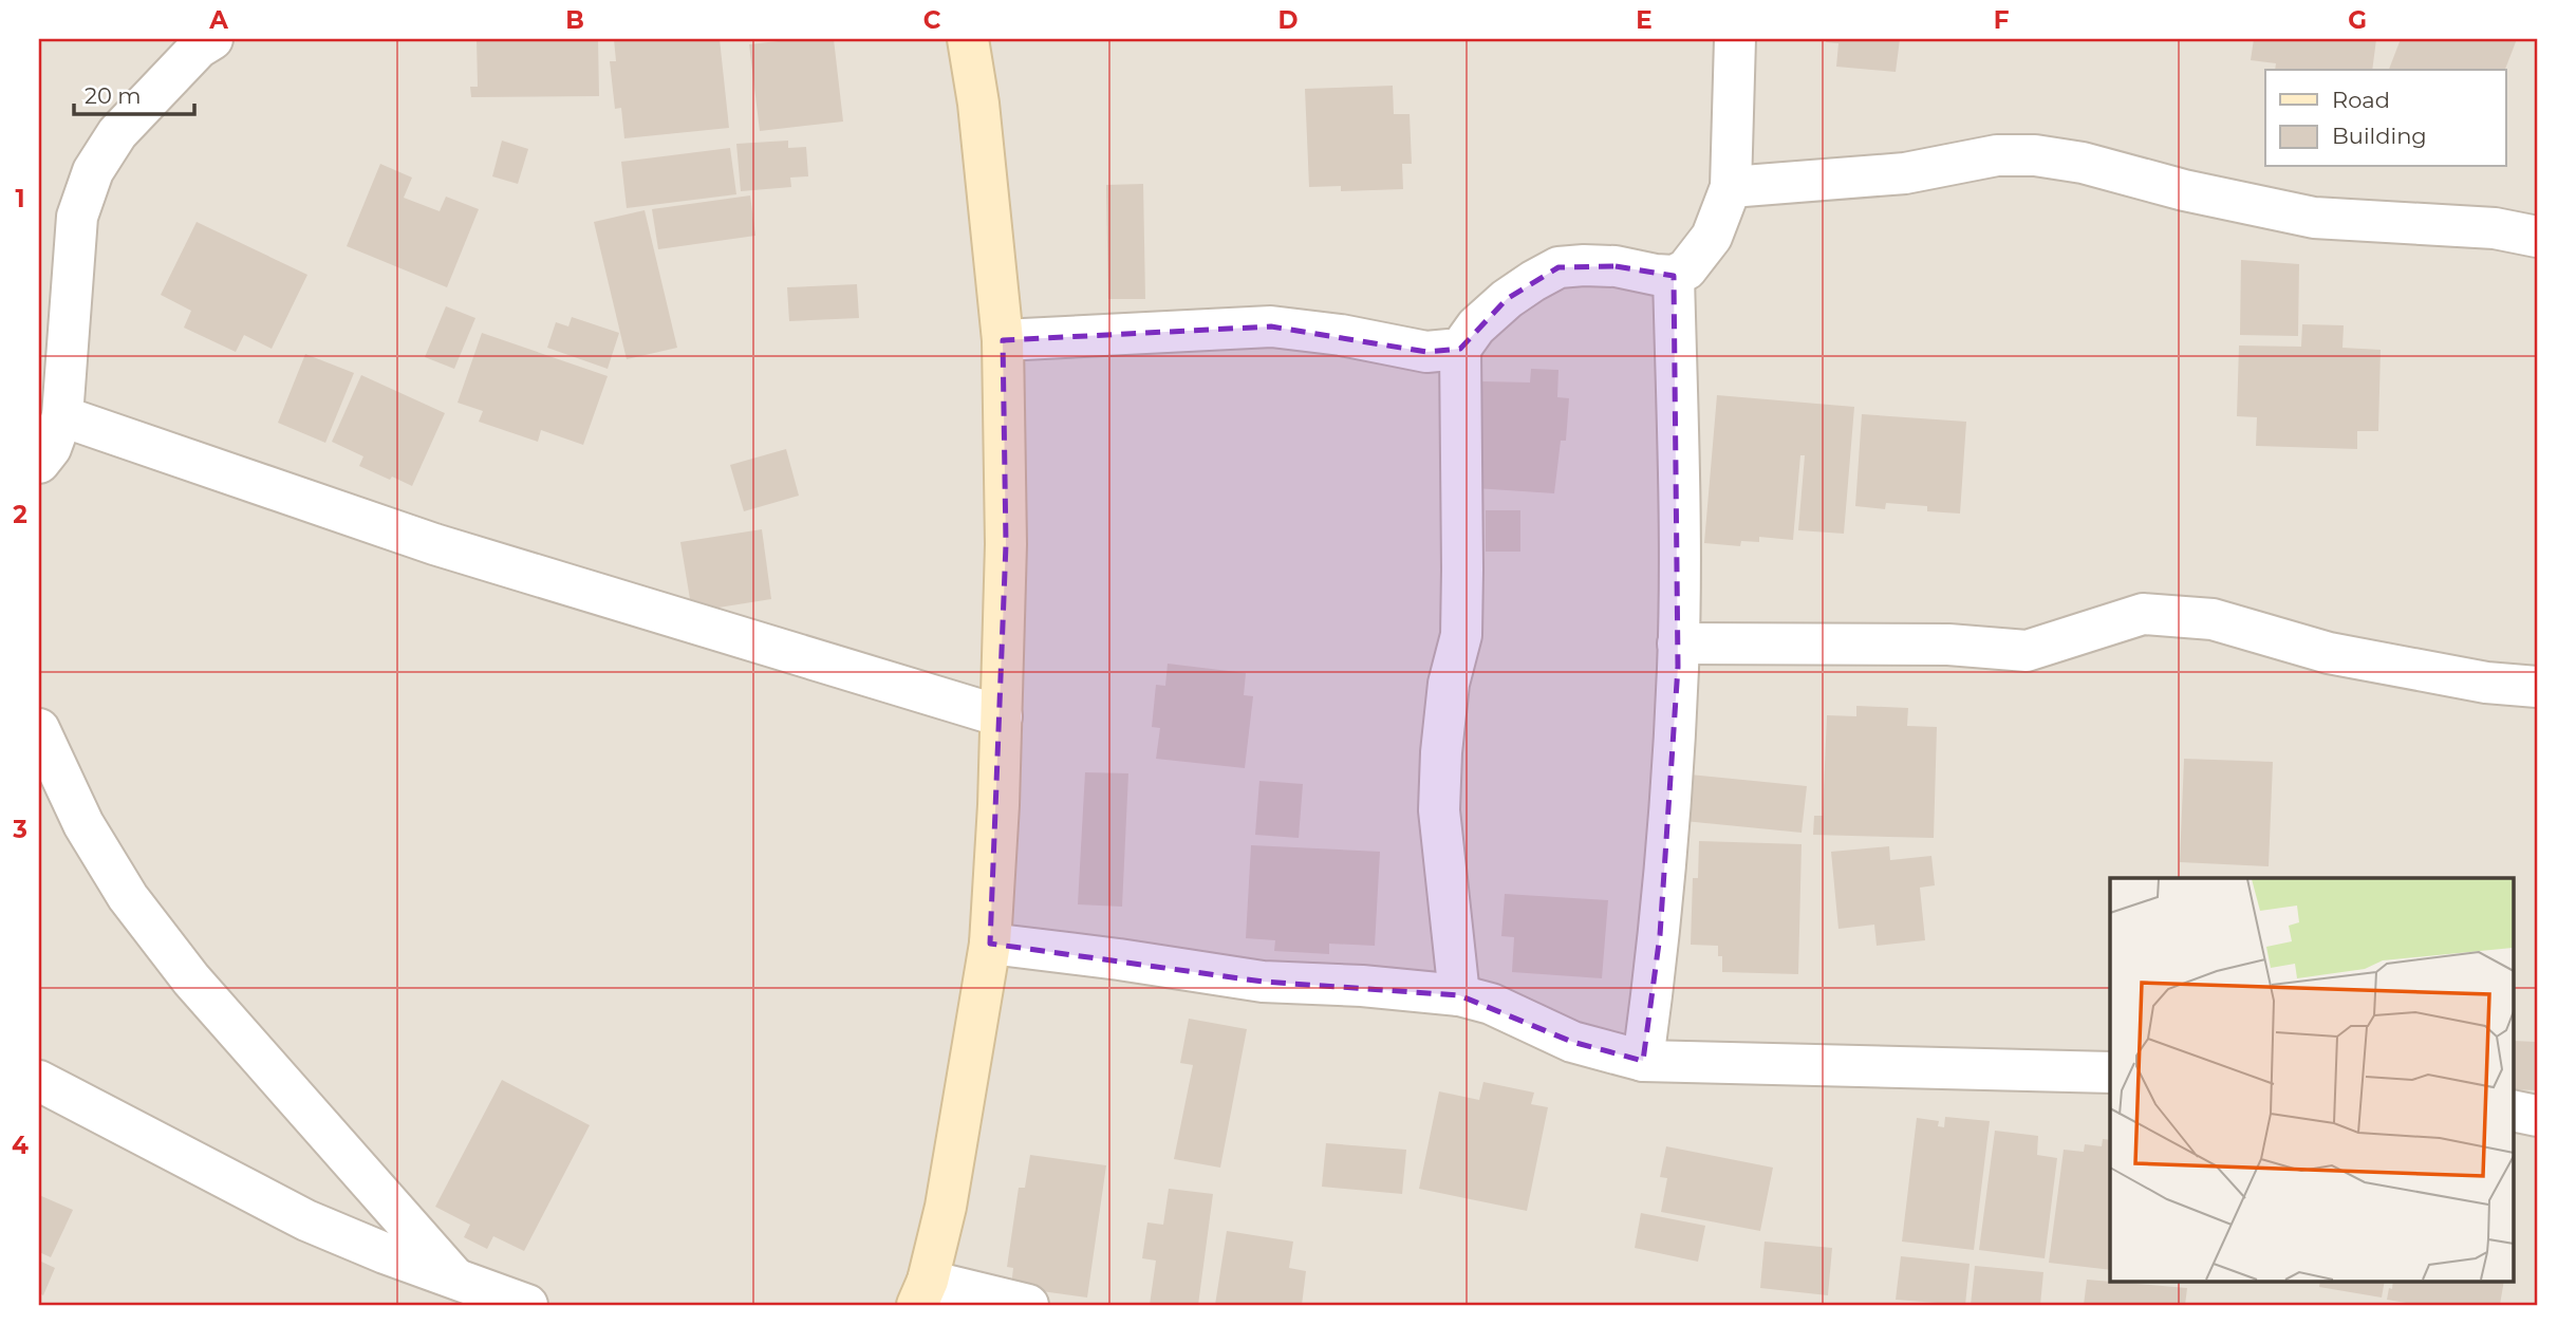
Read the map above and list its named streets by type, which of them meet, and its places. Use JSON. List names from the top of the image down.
{
  "legend": ["Road", "Building"],
  "scale_bar": "20 m",
  "grid": {
    "columns": [
      "A",
      "B",
      "C",
      "D",
      "E",
      "F",
      "G"
    ],
    "rows": [
      "1",
      "2",
      "3",
      "4"
    ]
  }
}
